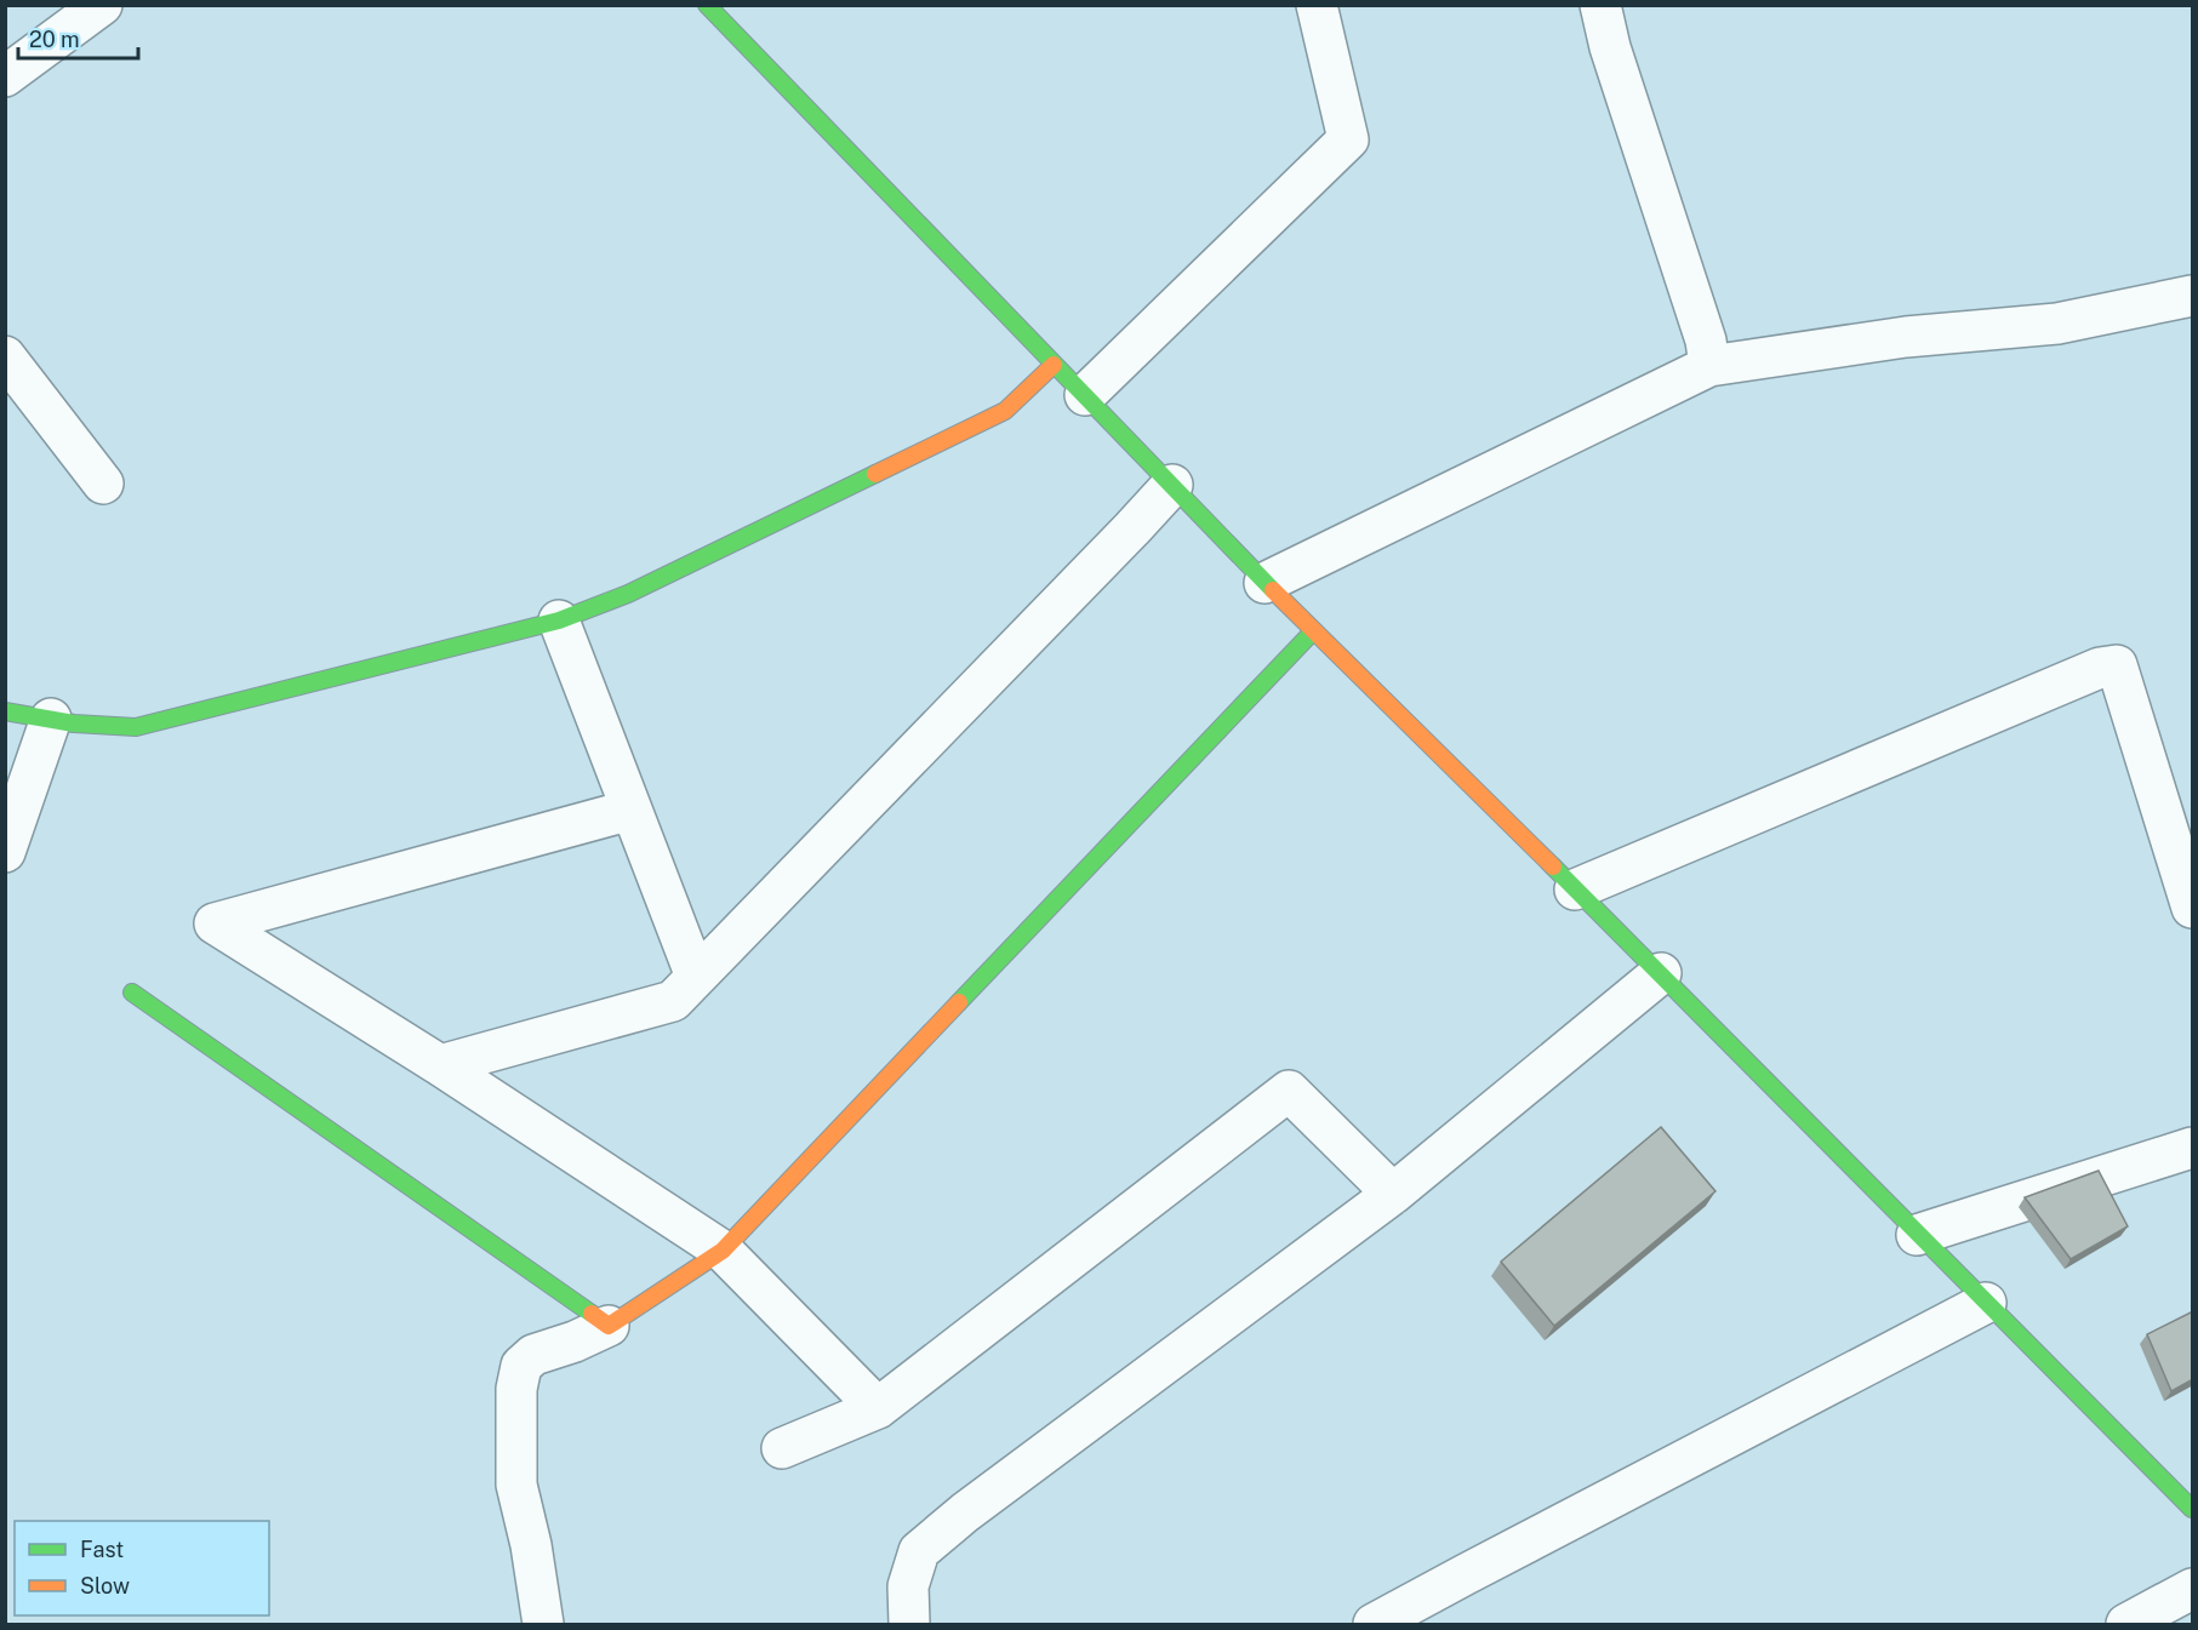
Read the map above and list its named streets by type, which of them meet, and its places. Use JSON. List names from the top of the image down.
{
  "legend": ["Fast", "Slow"],
  "scale_bar": "20 m"
}
